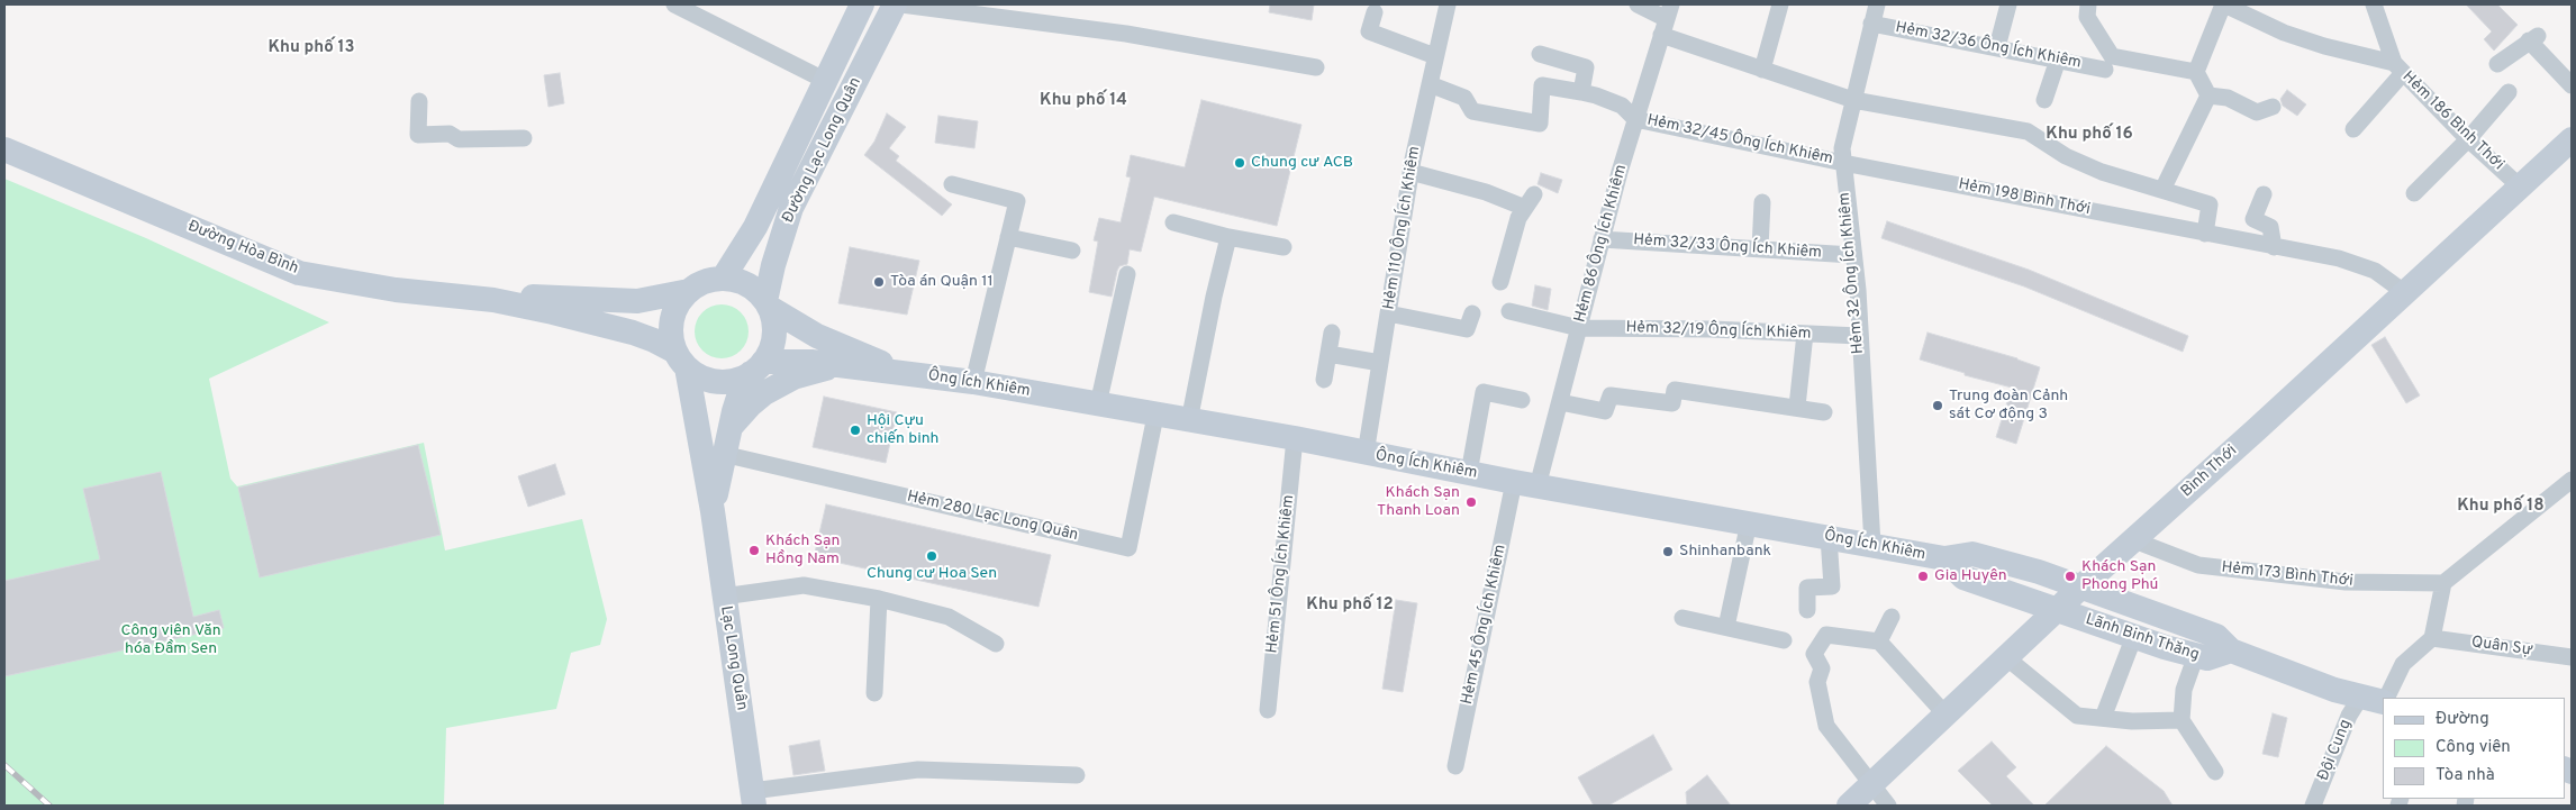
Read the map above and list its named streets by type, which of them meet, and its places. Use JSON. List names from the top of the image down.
{
  "streets": {
    "main road": [
      "Đường Lạc Long Quân",
      "Đường Hòa Bình",
      "Ông Ích Khiêm",
      "Bình Thới",
      "Lãnh Binh Thăng",
      "Lạc Long Quân"
    ],
    "street": [
      "Hẻm 32/36 Ông Ích Khiêm",
      "Hẻm 186 Bình Thới",
      "Hẻm 32/45 Ông Ích Khiêm",
      "Hẻm 198 Bình Thới",
      "Hẻm 110 Ông Ích Khiêm",
      "Hẻm 86 Ông Ích Khiêm",
      "Hẻm 32/33 Ông Ích Khiêm",
      "Hẻm 32 Ông Ích Khiêm",
      "Hẻm 32/19 Ông Ích Khiêm",
      "Hẻm 280 Lạc Long Quân",
      "Hẻm 51 Ông Ích Khiêm",
      "Hẻm 173 Bình Thới",
      "Hẻm 45 Ông Ích Khiêm",
      "Quân Sự",
      "Đội Cung"
    ]
  },
  "crossings": [
    ["Hẻm 32/36 Ông Ích Khiêm", "Hẻm 32 Ông Ích Khiêm"],
    ["Hẻm 186 Bình Thới", "Bình Thới"],
    ["Hẻm 32/45 Ông Ích Khiêm", "Hẻm 198 Bình Thới"],
    ["Hẻm 32/45 Ông Ích Khiêm", "Hẻm 86 Ông Ích Khiêm"],
    ["Hẻm 32/45 Ông Ích Khiêm", "Hẻm 32 Ông Ích Khiêm"],
    ["Đường Lạc Long Quân", "Đường Hòa Bình"],
    ["Đường Lạc Long Quân", "Ông Ích Khiêm"],
    ["Hẻm 198 Bình Thới", "Hẻm 32 Ông Ích Khiêm"],
    ["Hẻm 198 Bình Thới", "Bình Thới"],
    ["Hẻm 110 Ông Ích Khiêm", "Ông Ích Khiêm"],
    ["Hẻm 86 Ông Ích Khiêm", "Hẻm 32/33 Ông Ích Khiêm"],
    ["Hẻm 86 Ông Ích Khiêm", "Hẻm 32/19 Ông Ích Khiêm"],
    ["Hẻm 86 Ông Ích Khiêm", "Ông Ích Khiêm"],
    ["Hẻm 86 Ông Ích Khiêm", "Hẻm 45 Ông Ích Khiêm"],
    ["Hẻm 32/33 Ông Ích Khiêm", "Hẻm 32 Ông Ích Khiêm"],
    ["Đường Hòa Bình", "Ông Ích Khiêm"],
    ["Hẻm 32 Ông Ích Khiêm", "Hẻm 32/19 Ông Ích Khiêm"],
    ["Hẻm 32 Ông Ích Khiêm", "Ông Ích Khiêm"],
    ["Ông Ích Khiêm", "Bình Thới"],
    ["Ông Ích Khiêm", "Hẻm 280 Lạc Long Quân"],
    ["Ông Ích Khiêm", "Hẻm 51 Ông Ích Khiêm"],
    ["Ông Ích Khiêm", "Hẻm 45 Ông Ích Khiêm"],
    ["Ông Ích Khiêm", "Lãnh Binh Thăng"],
    ["Bình Thới", "Hẻm 173 Bình Thới"],
    ["Bình Thới", "Lãnh Binh Thăng"]
  ],
  "districts": [
    "Khu phố 13",
    "Khu phố 14",
    "Khu phố 16",
    "Khu phố 18",
    "Khu phố 12"
  ],
  "parks": ["Công viên Văn hóa Đầm Sen"],
  "places": [
    "Chung cư ACB",
    "Tòa án Quận 11",
    "Trung đoàn Cảnh sát Cơ động 3",
    "Hội Cựu chiến binh",
    "Khách Sạn Thanh Loan",
    "Khách Sạn Hồng Nam",
    "Shinhanbank",
    "Chung cư Hoa Sen",
    "Gia Huyên",
    "Khách Sạn Phong Phú"
  ],
  "legend": ["Đường", "Công viên", "Tòa nhà"]
}
